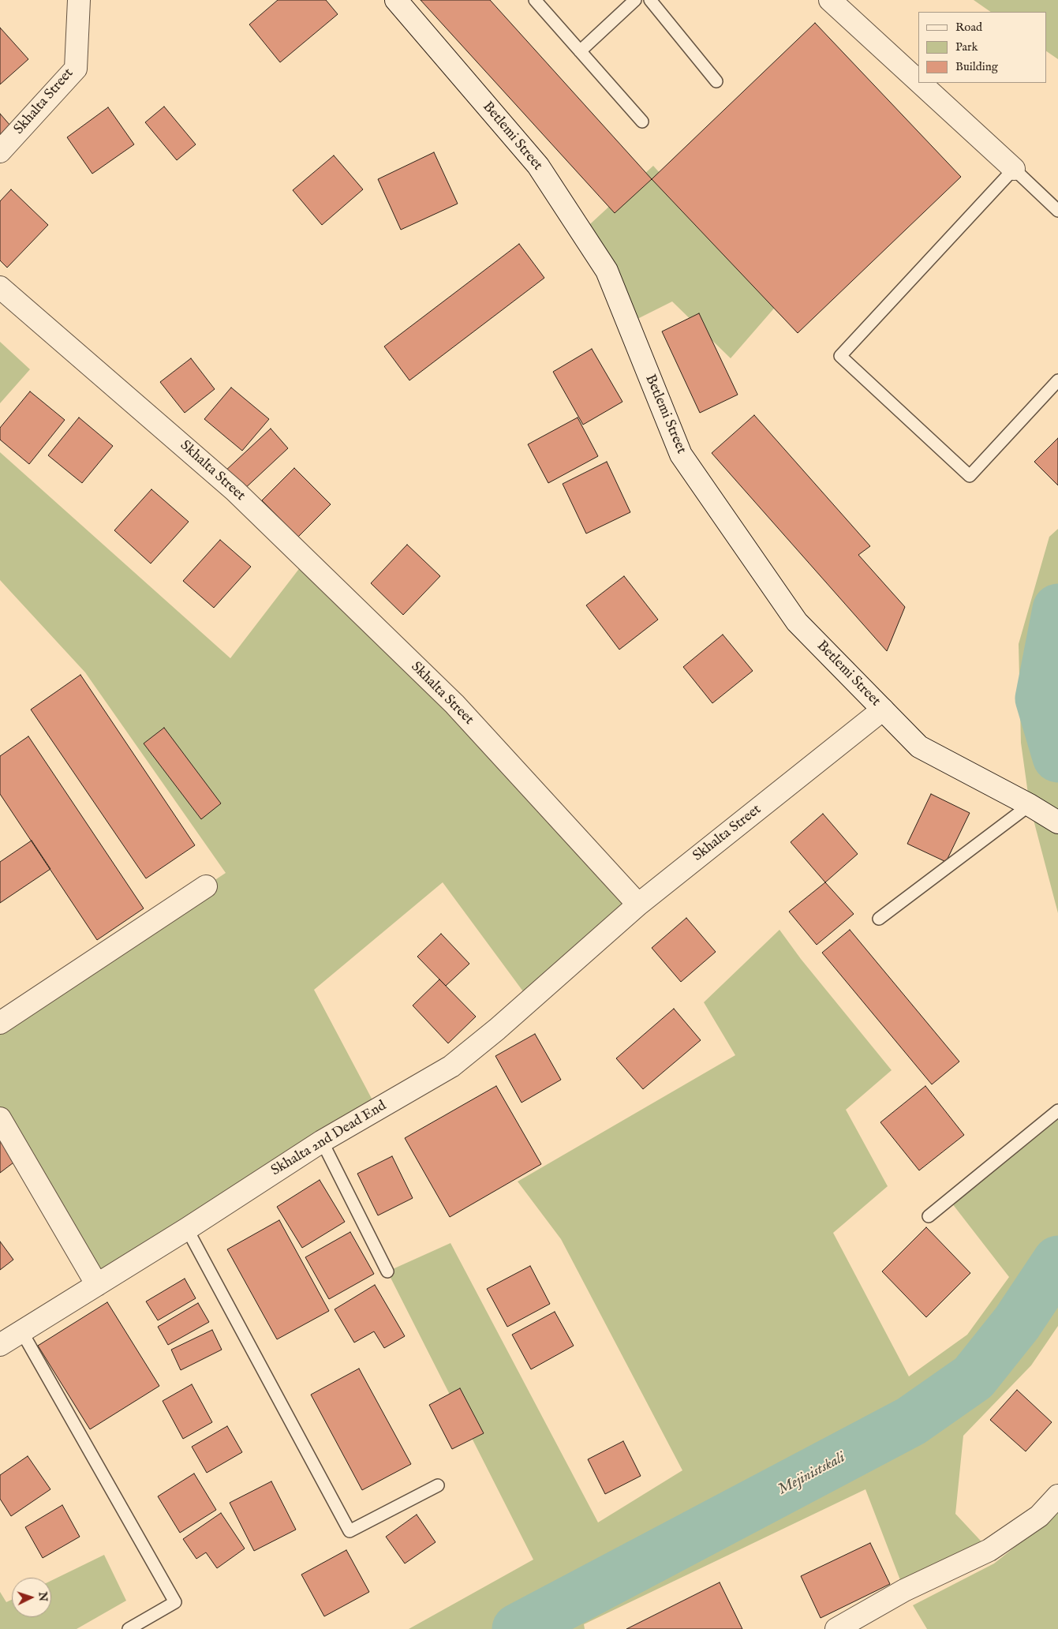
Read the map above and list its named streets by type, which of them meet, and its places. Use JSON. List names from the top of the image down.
{
  "streets": {
    "street": ["Skhalta Street", "Betlemi Street", "Skhalta 2nd Dead End"]
  },
  "crossings": [
    ["Skhalta Street", "Betlemi Street"],
    ["Skhalta Street", "Skhalta 2nd Dead End"]
  ],
  "water": ["Mejinistskali"],
  "legend": ["Road", "Park", "Building"],
  "north": "right"
}
